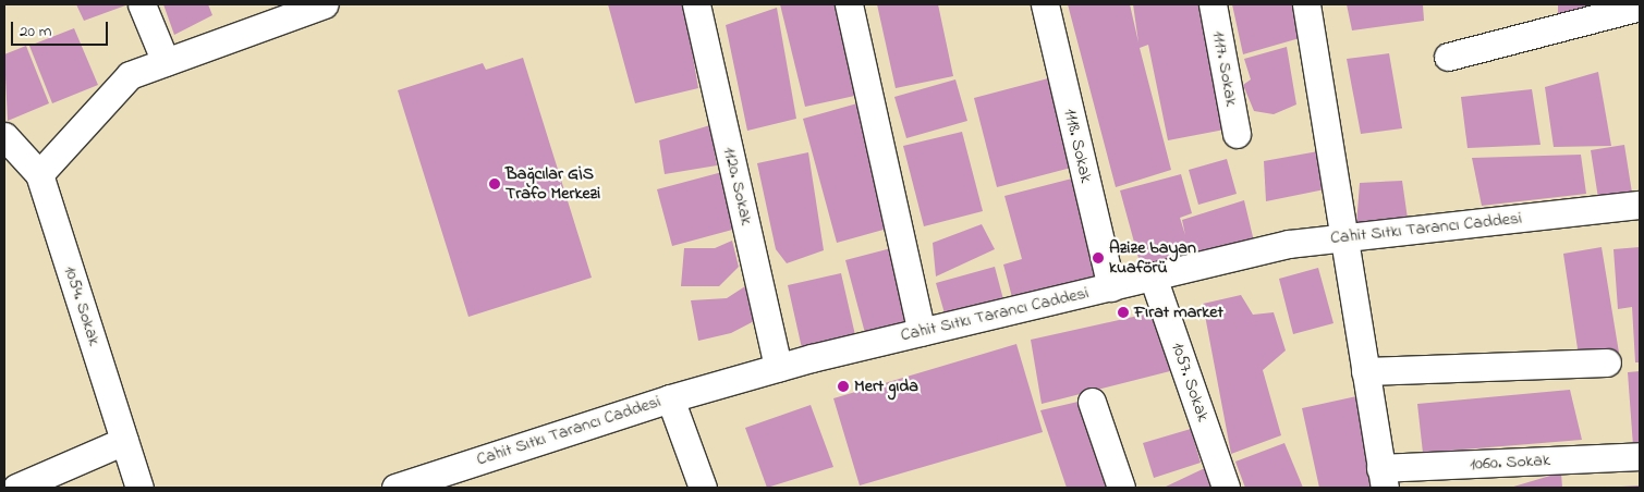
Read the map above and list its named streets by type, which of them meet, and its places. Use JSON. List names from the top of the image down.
{
  "streets": {
    "street": [
      "1117. Sokak",
      "1118. Sokak",
      "1120. Sokak",
      "Cahit Sıtkı Tarancı Caddesi",
      "1054. Sokak",
      "1057. Sokak",
      "1060. Sokak"
    ]
  },
  "crossings": [
    ["1118. Sokak", "Cahit Sıtkı Tarancı Caddesi"],
    ["1120. Sokak", "Cahit Sıtkı Tarancı Caddesi"],
    ["Cahit Sıtkı Tarancı Caddesi", "1057. Sokak"]
  ],
  "places": [
    "Bağcılar GİS Trafo Merkezi",
    "Azize bayan kuaförü",
    "Fırat market",
    "Mert gıda"
  ],
  "scale_bar": "20 m"
}
